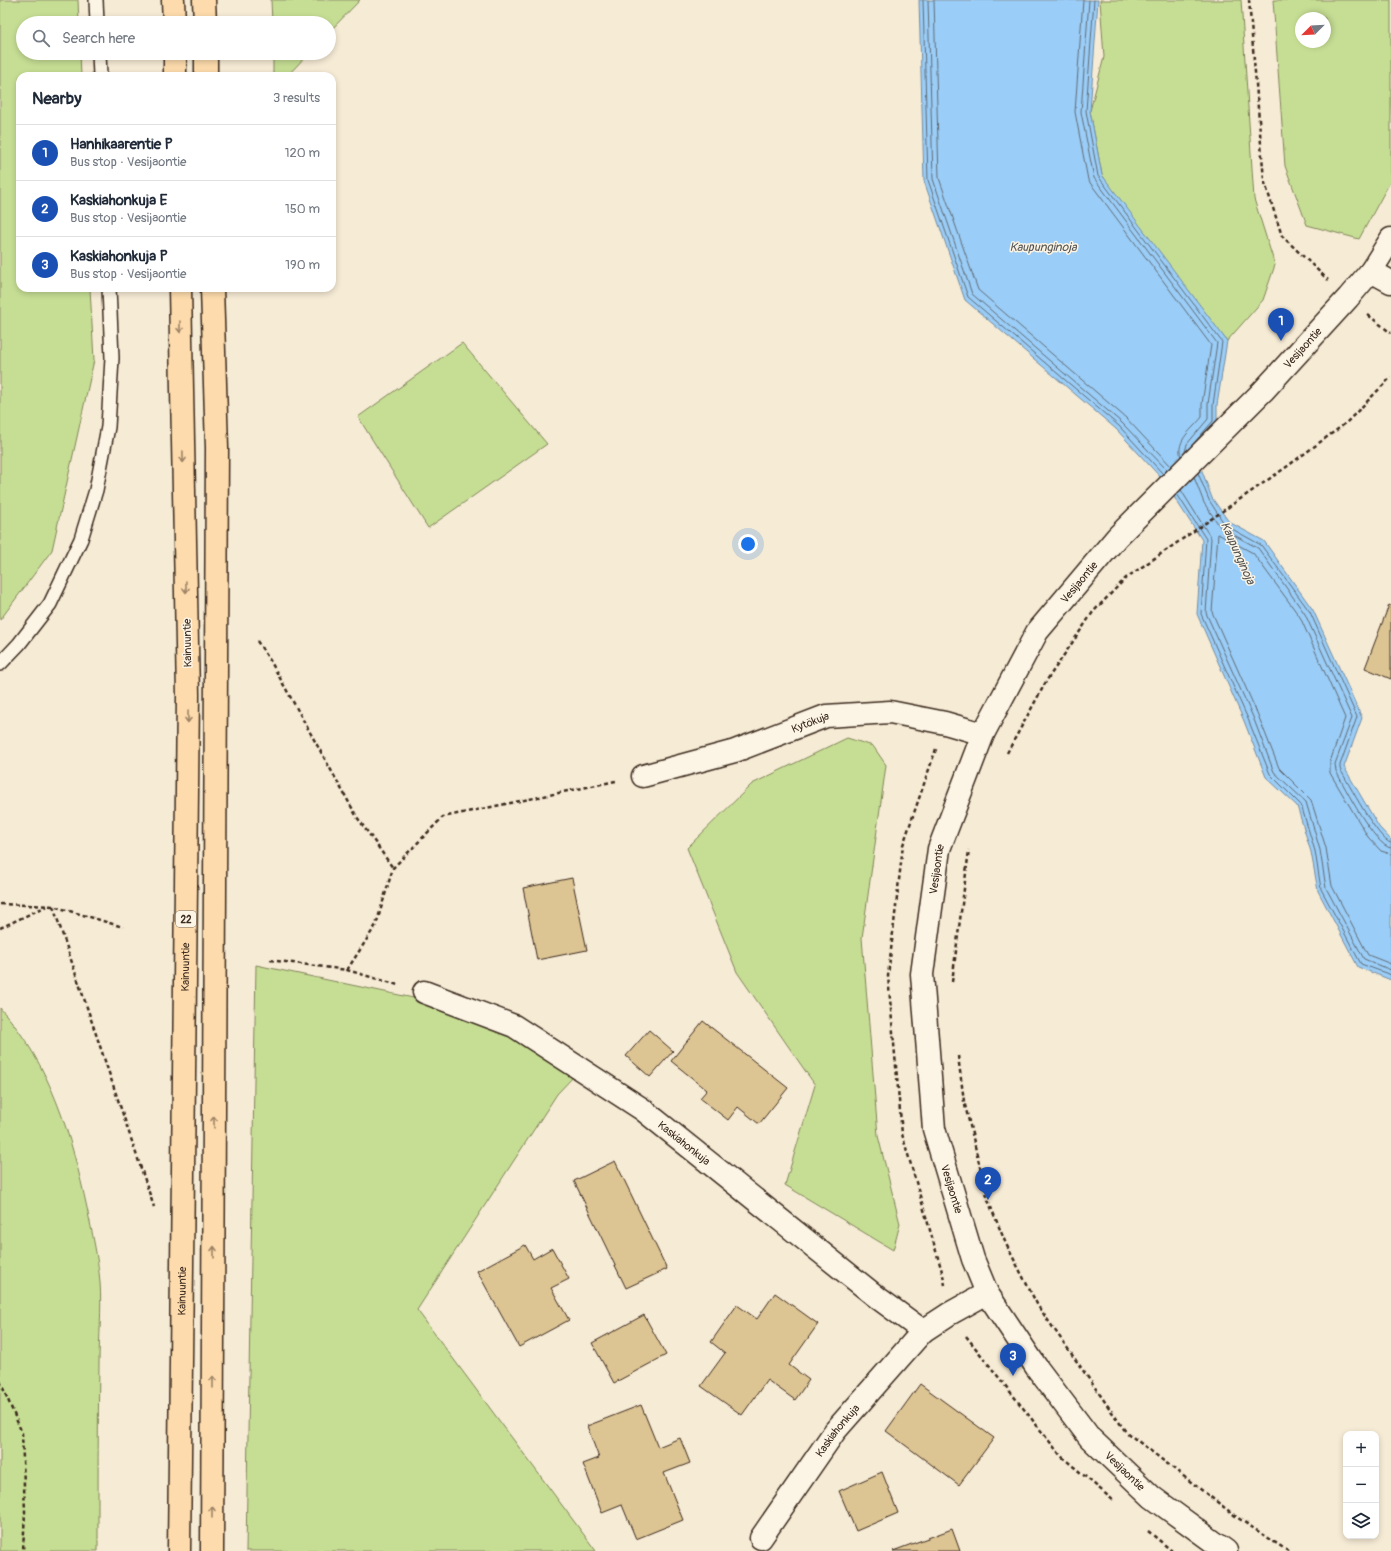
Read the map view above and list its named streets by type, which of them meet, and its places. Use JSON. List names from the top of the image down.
{
  "streets": {
    "highway": ["Kainuuntie", "22"],
    "street": ["Vesijaontie", "Kytökuja", "Kaskiahonkuja"]
  },
  "crossings": [
    ["Vesijaontie", "Kytökuja"],
    ["Vesijaontie", "Kaskiahonkuja"]
  ],
  "water": ["Kaupunginoja"],
  "north": "bottom left",
  "page": {
    "search": "Search here",
    "heading": ["Nearby", "3 results"],
    "list": [
      {
        "mark": "1",
        "name": "Hanhikaarentie P",
        "note": "Bus stop · Vesijaontie",
        "value": "120 m"
      },
      {
        "mark": "2",
        "name": "Kaskiahonkuja E",
        "note": "Bus stop · Vesijaontie",
        "value": "150 m"
      },
      {
        "mark": "3",
        "name": "Kaskiahonkuja P",
        "note": "Bus stop · Vesijaontie",
        "value": "190 m"
      }
    ],
    "pins": ["1", "2", "3"],
    "map_buttons": ["+", "−"]
  }
}
